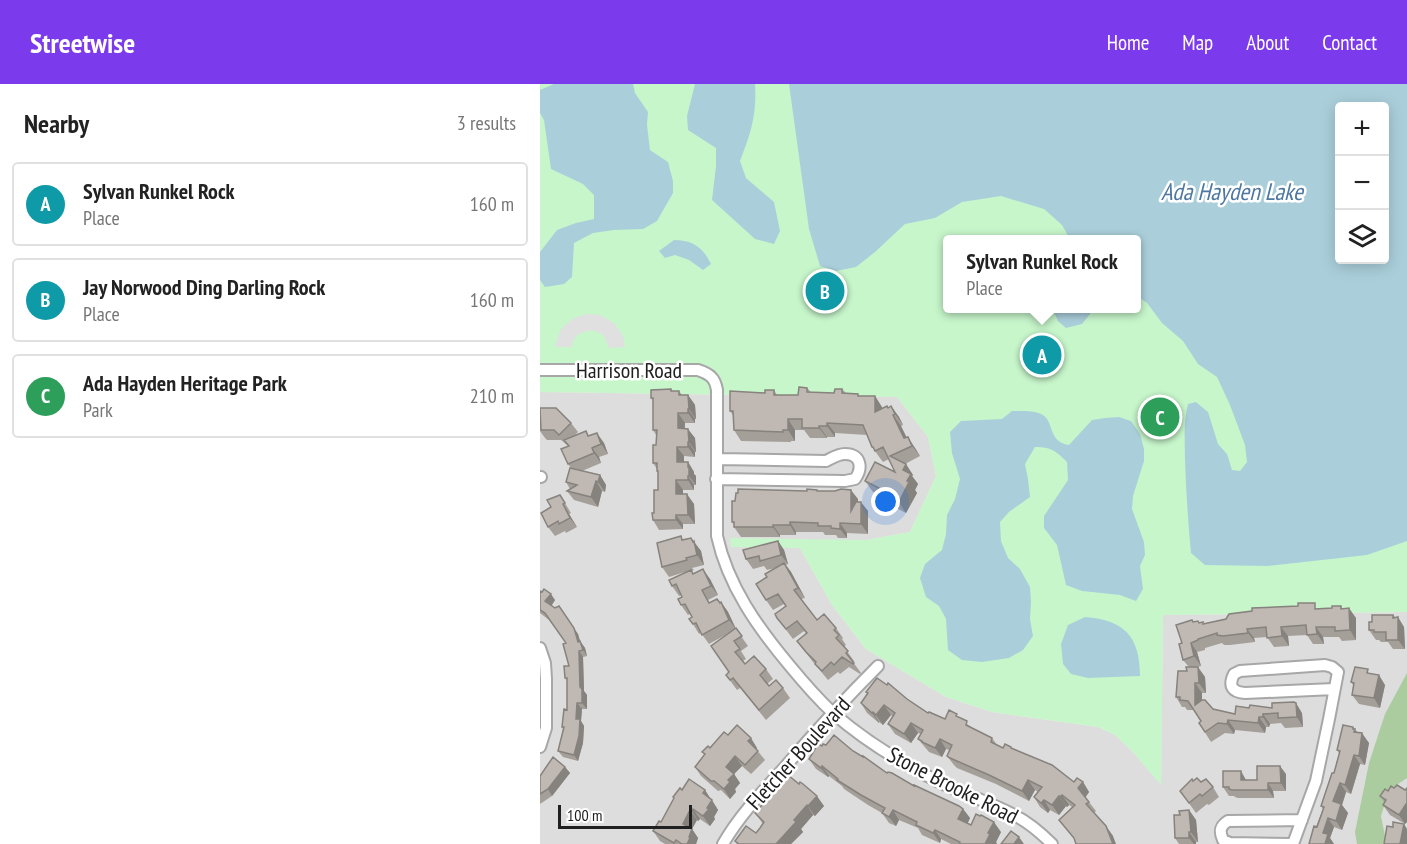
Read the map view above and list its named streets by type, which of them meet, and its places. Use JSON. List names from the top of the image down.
{
  "streets": {
    "street": ["Harrison Road", "Fletcher Boulevard", "Stone Brooke Road"]
  },
  "crossings": [
    ["Harrison Road", "Stone Brooke Road"],
    ["Fletcher Boulevard", "Stone Brooke Road"]
  ],
  "water": ["Ada Hayden Lake"],
  "scale_bar": "100 m",
  "page": {
    "header": "Streetwise",
    "nav": [
      "Home",
      "Map",
      "About",
      "Contact"
    ],
    "heading": ["Nearby", "3 results"],
    "map_buttons": ["+", "−"],
    "list": [
      {
        "mark": "A",
        "name": "Sylvan Runkel Rock",
        "note": "Place",
        "value": "160 m"
      },
      {
        "mark": "B",
        "name": "Jay Norwood Ding Darling Rock",
        "note": "Place",
        "value": "160 m"
      },
      {
        "mark": "C",
        "name": "Ada Hayden Heritage Park",
        "note": "Park",
        "value": "210 m"
      }
    ],
    "popup": ["Sylvan Runkel Rock", "Place"],
    "pins": ["B", "A", "C"],
    "scale": "100 m"
  }
}
